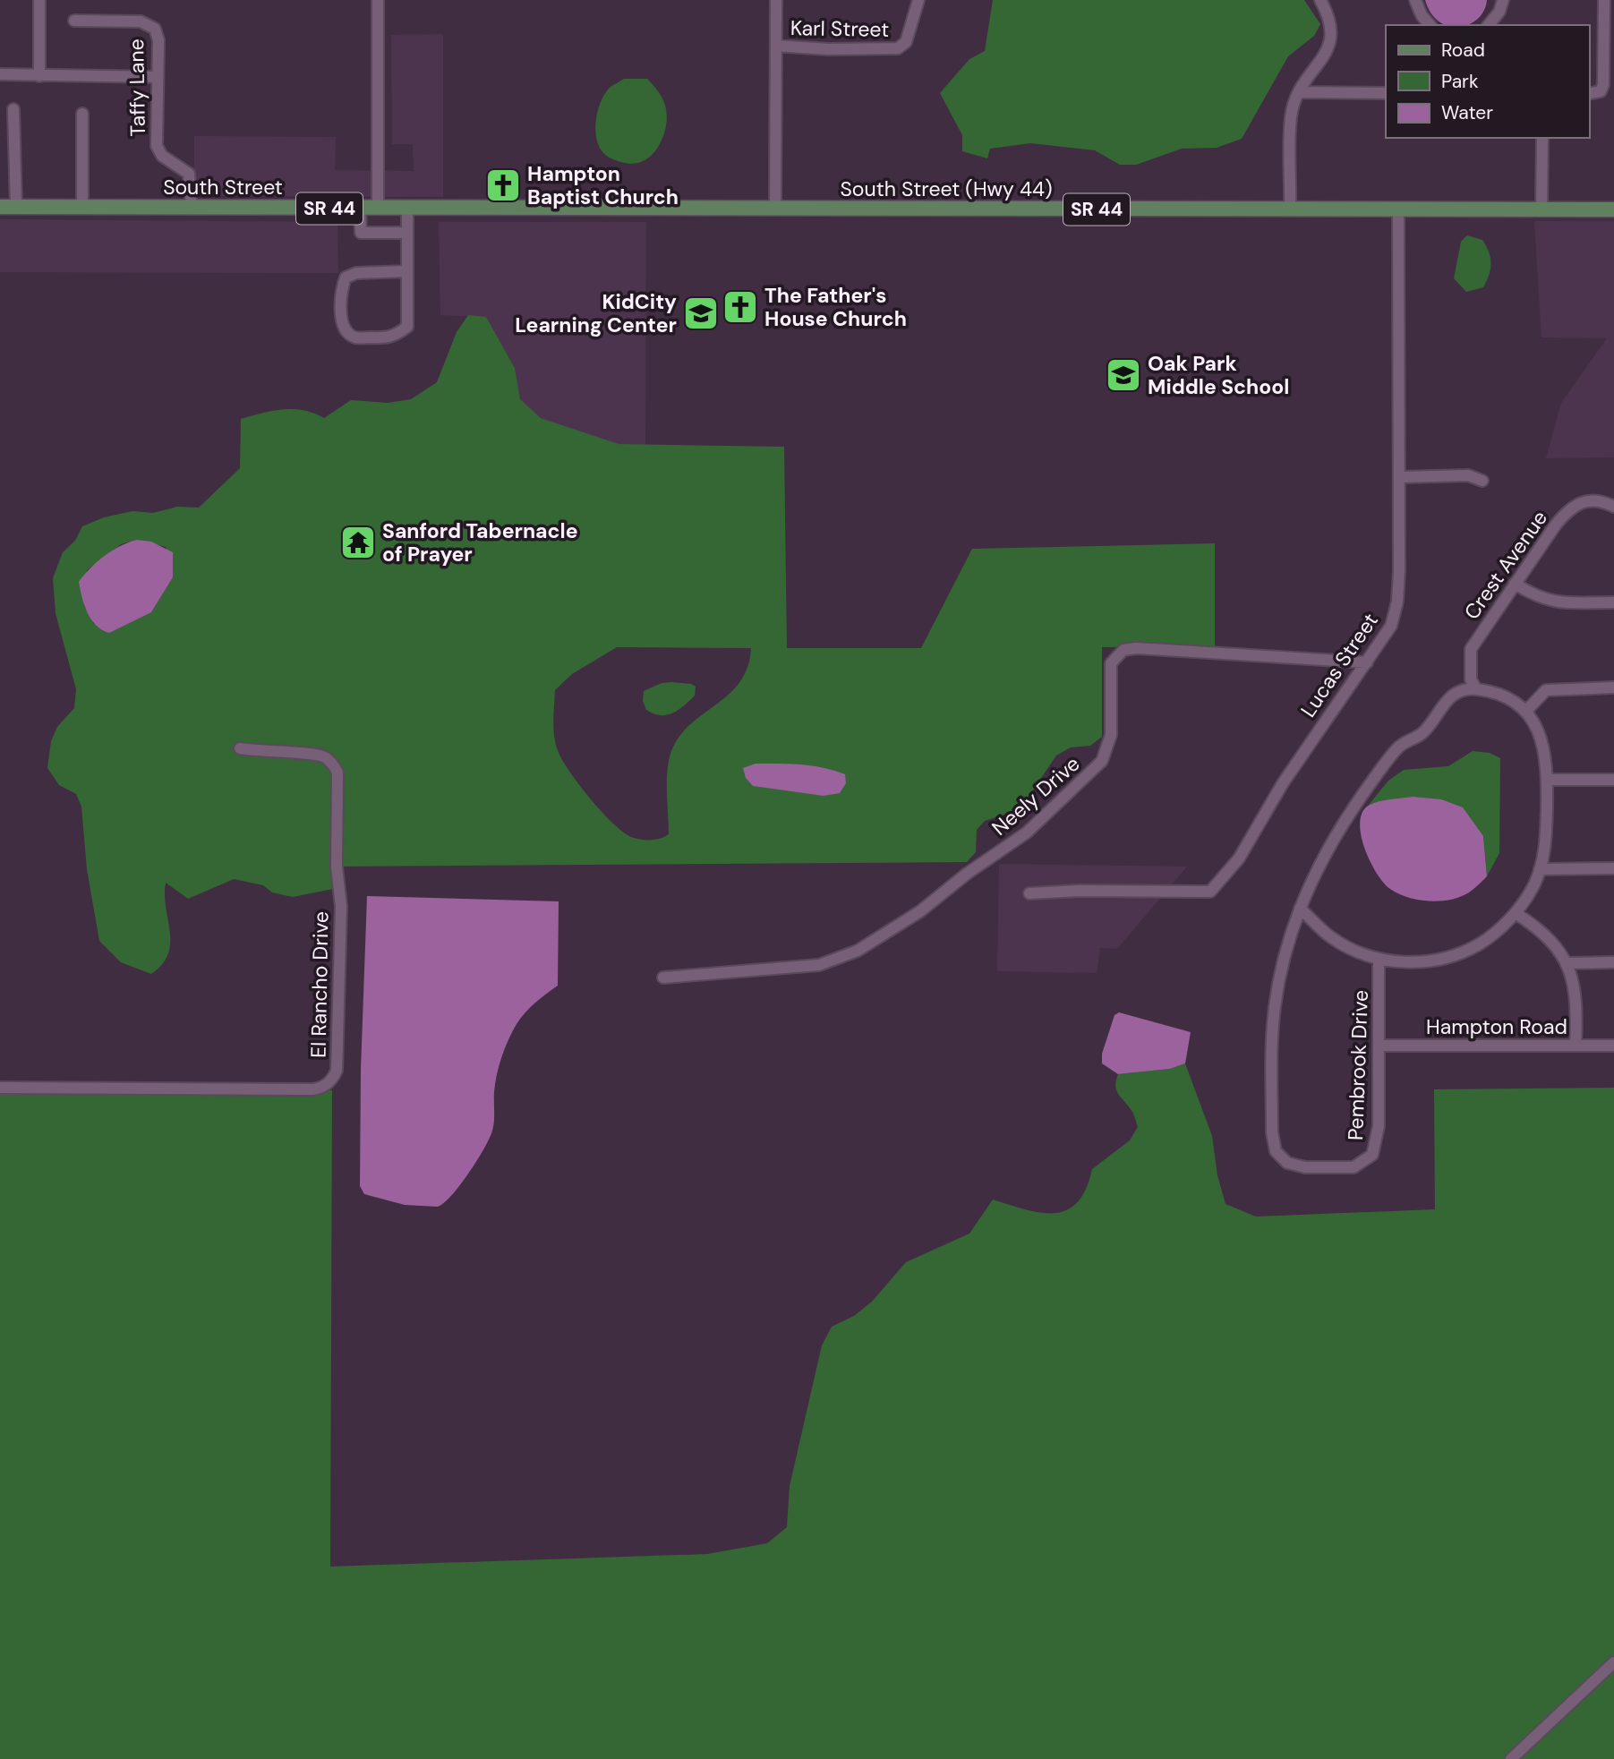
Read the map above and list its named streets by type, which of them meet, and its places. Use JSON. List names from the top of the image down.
{
  "streets": {
    "main road": ["South Street", "South Street (Hwy 44)", "SR 44"],
    "street": [
      "Karl Street",
      "Taffy Lane",
      "Crest Avenue",
      "Lucas Street",
      "Neely Drive",
      "El Rancho Drive",
      "Hampton Road",
      "Pembrook Drive"
    ]
  },
  "crossings": [
    ["Taffy Lane", "South Street"],
    ["South Street", "South Street (Hwy 44)"],
    ["South Street (Hwy 44)", "SR 44"],
    ["South Street (Hwy 44)", "Lucas Street"],
    ["Lucas Street", "Neely Drive"],
    ["Hampton Road", "Pembrook Drive"]
  ],
  "places": {
    "church": ["Hampton Baptist Church", "The Father's House Church"],
    "school or university": ["KidCity Learning Center", "Oak Park Middle School"],
    "temple": ["Sanford Tabernacle of Prayer"]
  },
  "legend": ["Road", "Park", "Water"]
}
